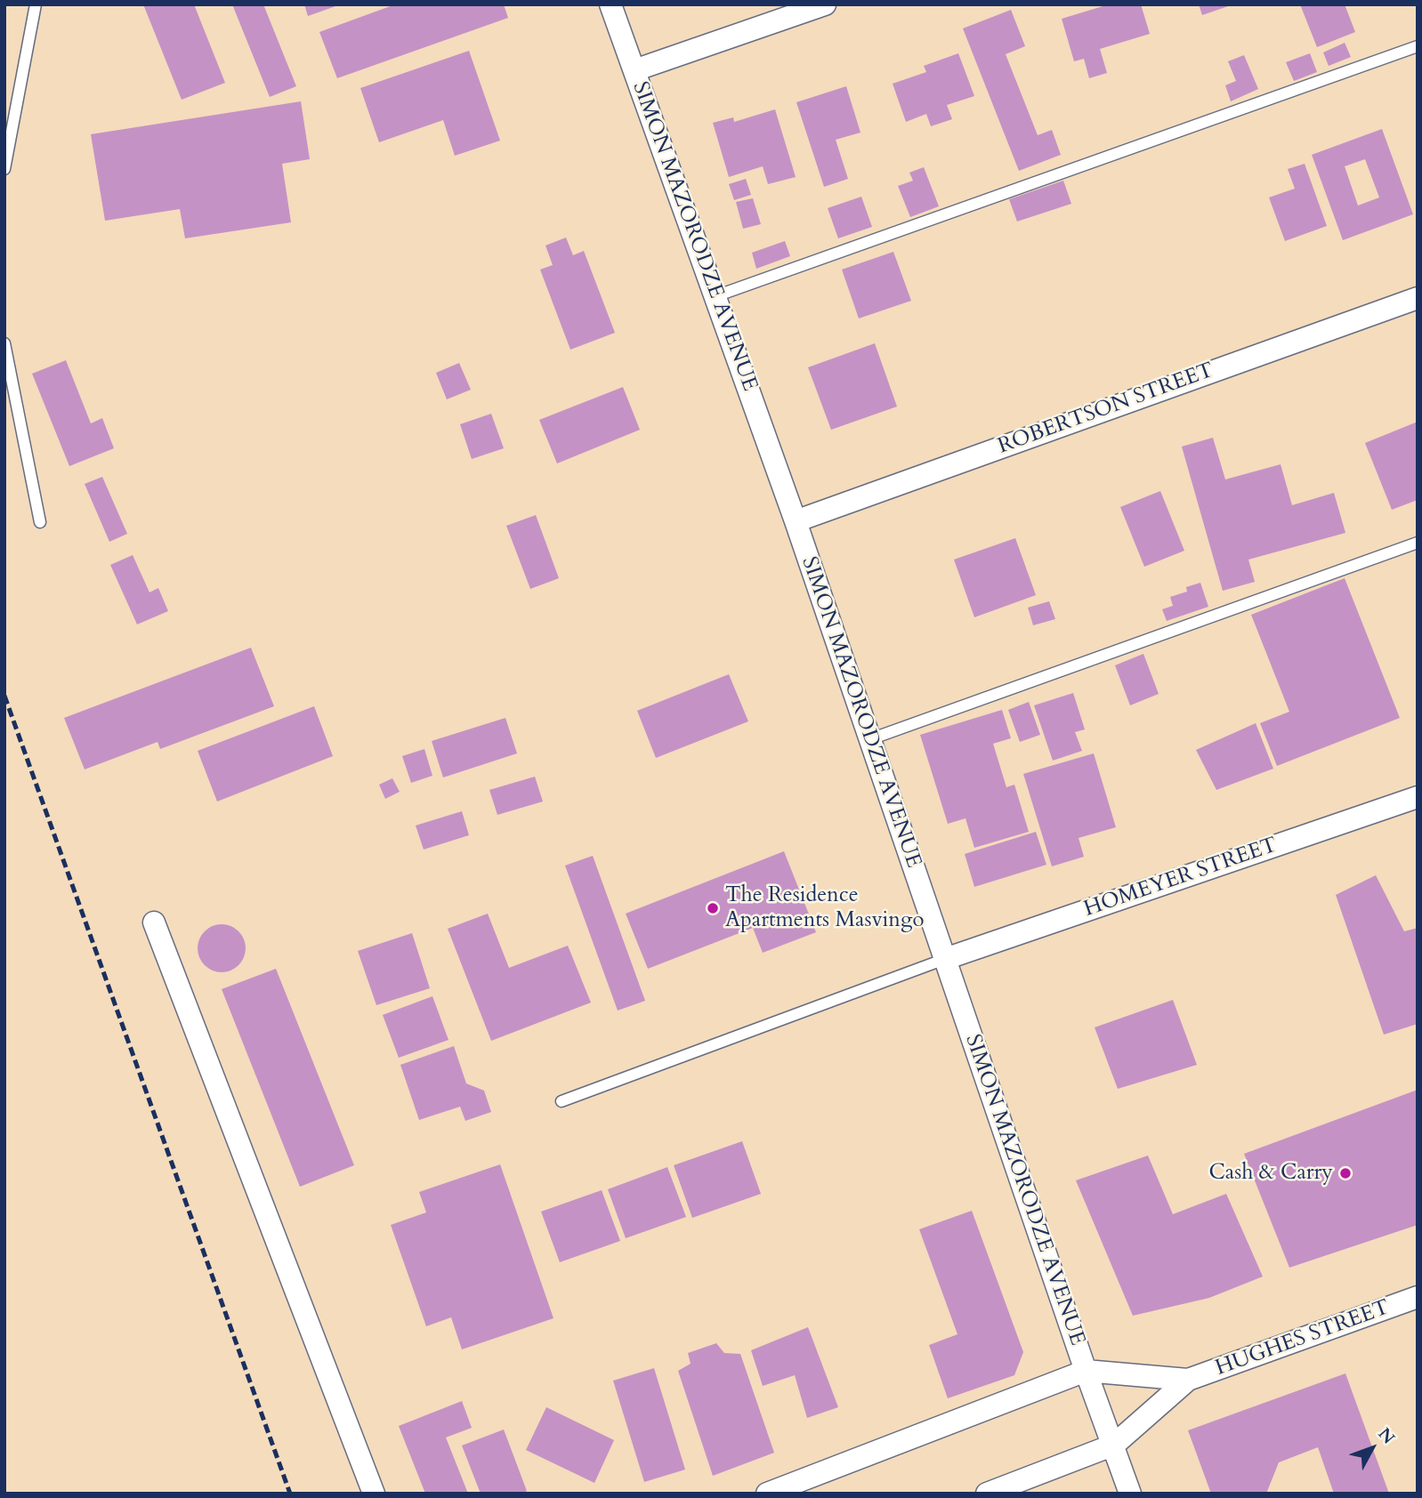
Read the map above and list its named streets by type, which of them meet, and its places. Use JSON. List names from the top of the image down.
{
  "streets": {
    "street": [
      "SIMON MAZORODZE AVENUE",
      "ROBERTSON STREET",
      "HOMEYER STREET",
      "HUGHES STREET"
    ]
  },
  "crossings": [
    ["SIMON MAZORODZE AVENUE", "ROBERTSON STREET"],
    ["SIMON MAZORODZE AVENUE", "HOMEYER STREET"]
  ],
  "places": ["The Residence Apartments Masvingo", "Cash & Carry"],
  "north": "top right"
}
